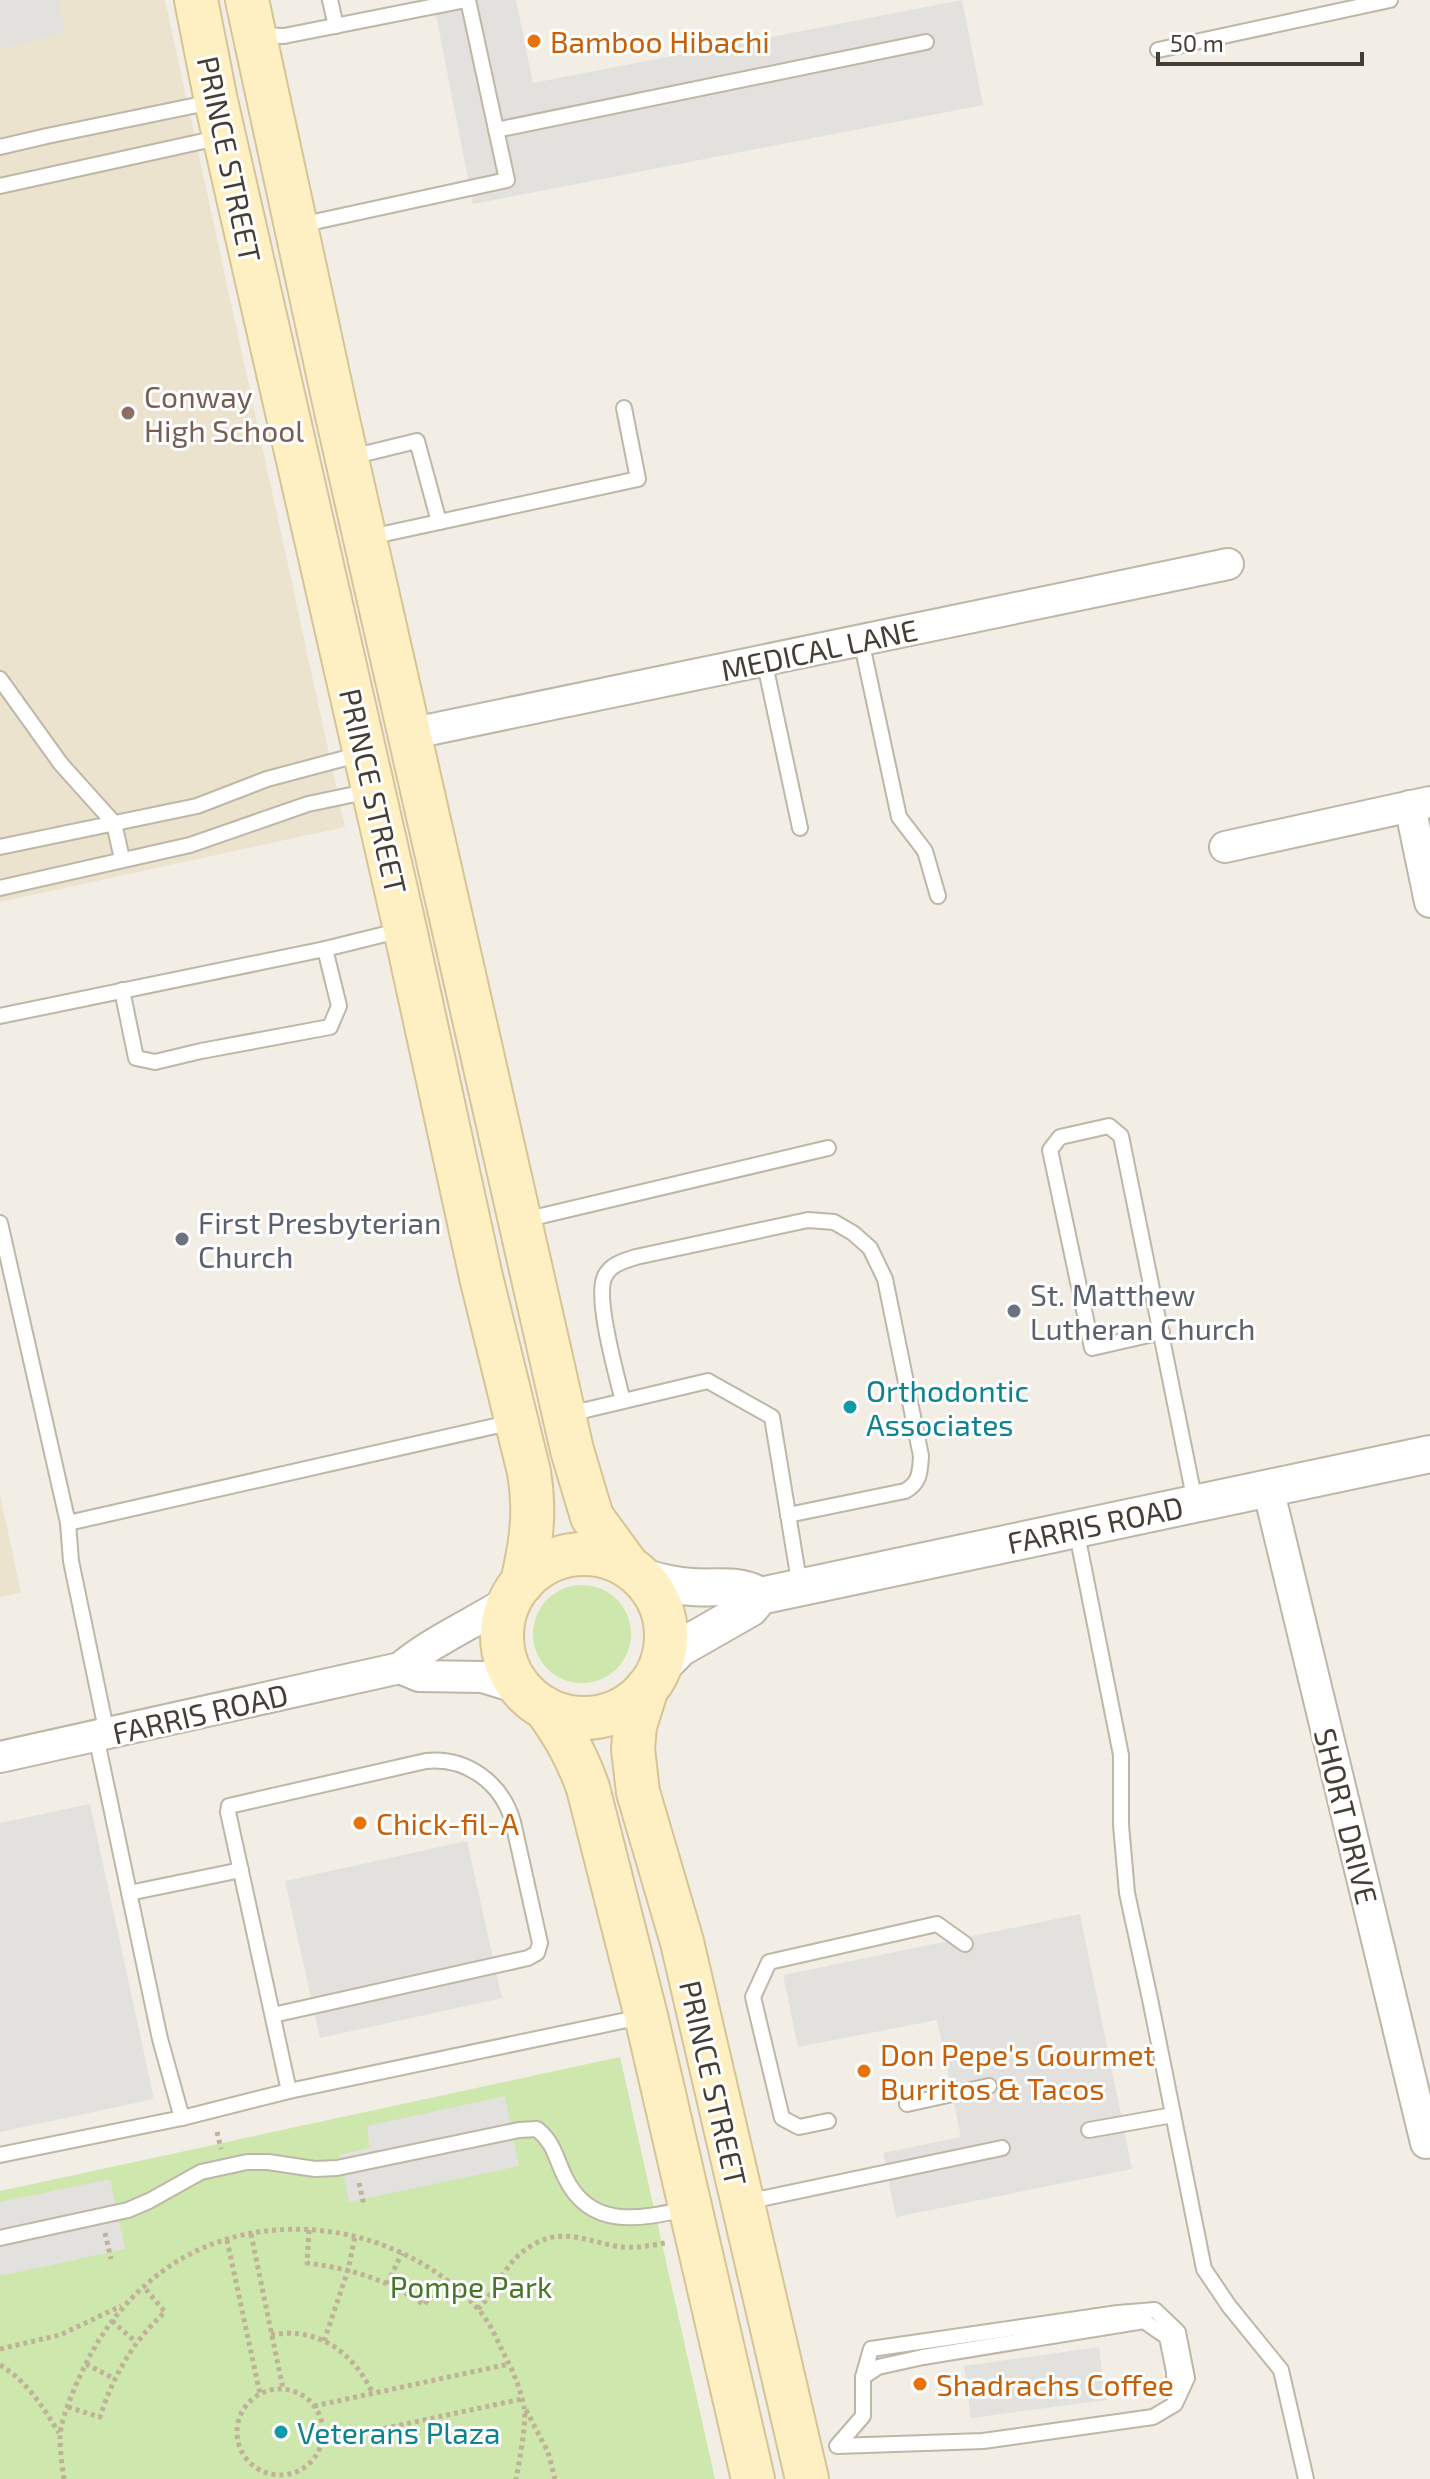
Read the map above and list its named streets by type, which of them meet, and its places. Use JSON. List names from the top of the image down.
{
  "streets": {
    "main road": ["PRINCE STREET"],
    "street": ["MEDICAL LANE", "FARRIS ROAD", "SHORT DRIVE"]
  },
  "crossings": [
    ["PRINCE STREET", "MEDICAL LANE"],
    ["PRINCE STREET", "FARRIS ROAD"],
    ["FARRIS ROAD", "SHORT DRIVE"]
  ],
  "parks": ["Pompe Park"],
  "places": [
    "Bamboo Hibachi",
    "Conway High School",
    "First Presbyterian Church",
    "St. Matthew Lutheran Church",
    "Orthodontic Associates",
    "Chick-fil-A",
    "Don Pepe's Gourmet Burritos & Tacos",
    "Shadrachs Coffee",
    "Veterans Plaza"
  ],
  "scale_bar": "50 m"
}
